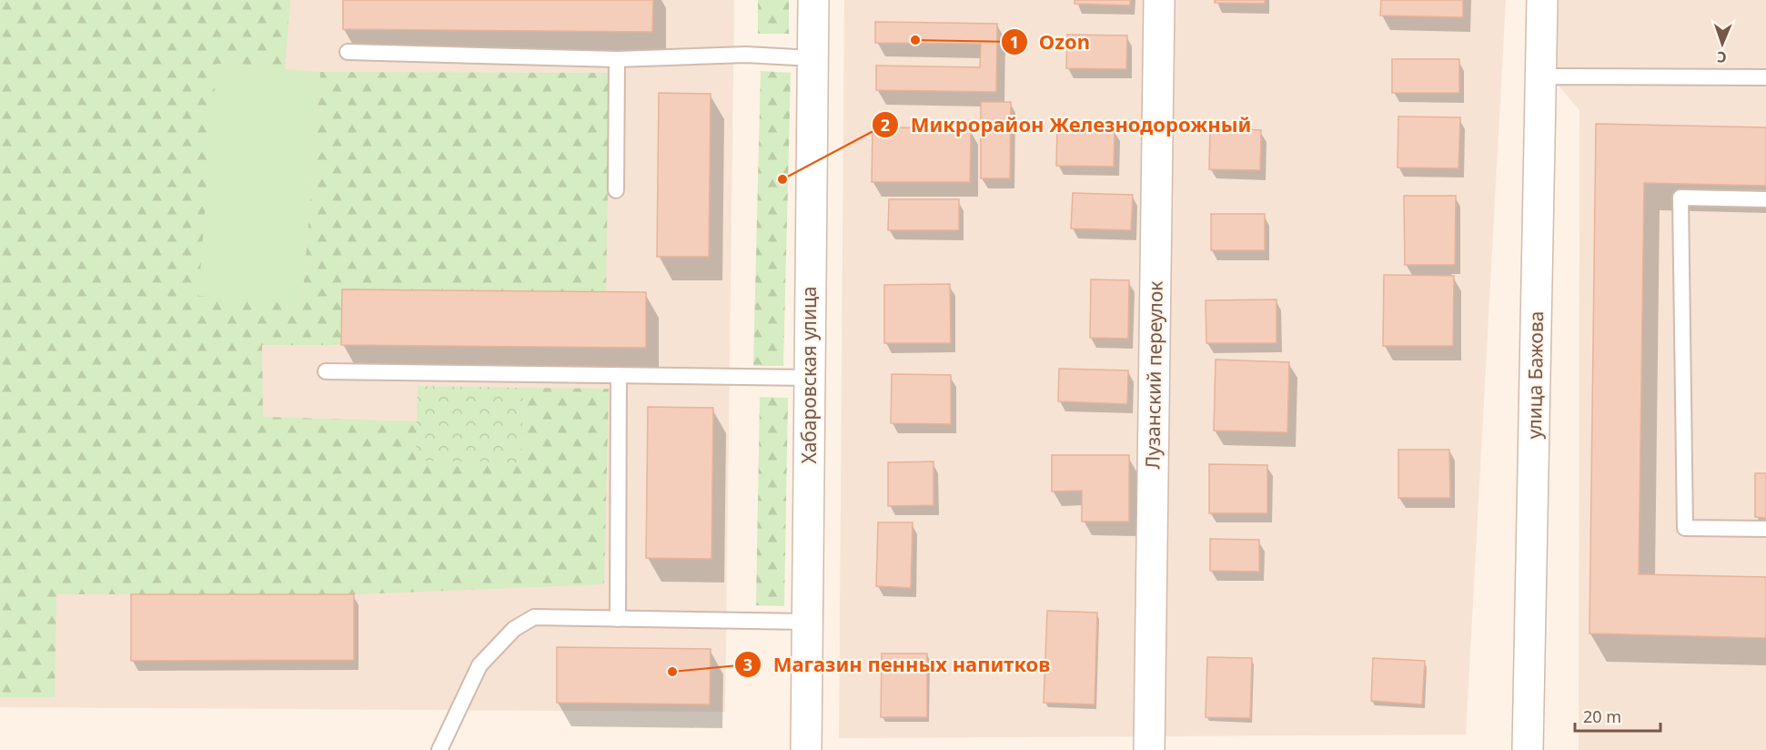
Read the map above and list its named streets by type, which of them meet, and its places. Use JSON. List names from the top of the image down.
{
  "streets": {
    "street": ["Хабаровская улица", "Лузанский переулок", "улица Бажова"]
  },
  "places": ["Ozon", "Микрорайон Железнодорожный", "Магазин пенных напитков"],
  "scale_bar": "20 m",
  "north": "bottom"
}
